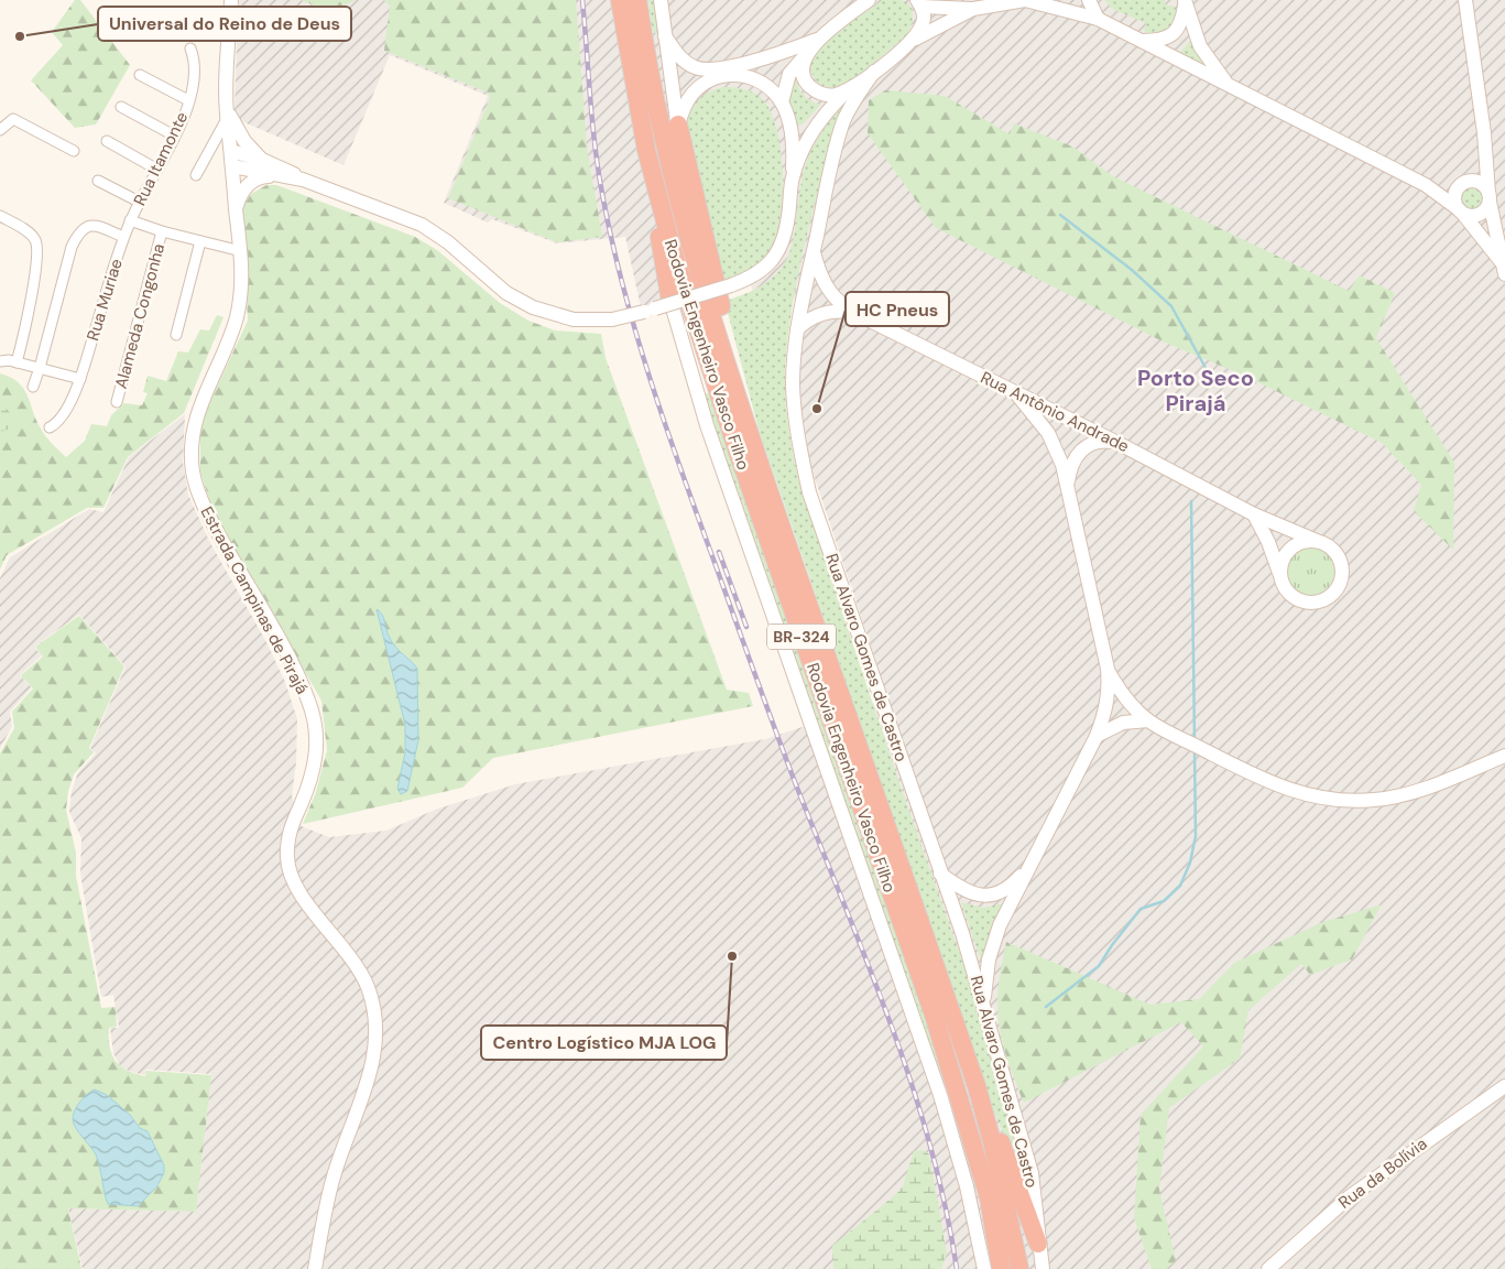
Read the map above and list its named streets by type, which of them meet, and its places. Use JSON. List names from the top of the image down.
{
  "streets": {
    "highway": ["Rodovia Engenheiro Vasco Filho", "BR-324"],
    "main road": [
      "Rua Antônio Andrade",
      "Estrada Campinas de Pirajá",
      "Rua Alvaro Gomes de Castro",
      "Rua da Bolívia"
    ],
    "street": ["Rua Itamonte", "Rua Muriae", "Alameda Congonha"]
  },
  "crossings": [
    ["Rua Itamonte", "Rua Muriae"],
    ["Rua Itamonte", "Alameda Congonha"],
    ["Rua Itamonte", "Estrada Campinas de Pirajá"],
    ["Rua Antônio Andrade", "Rua Alvaro Gomes de Castro"]
  ],
  "districts": ["Porto Seco Pirajá"],
  "places": ["Universal do Reino de Deus", "HC Pneus", "Centro Logístico MJA LOG"]
}
